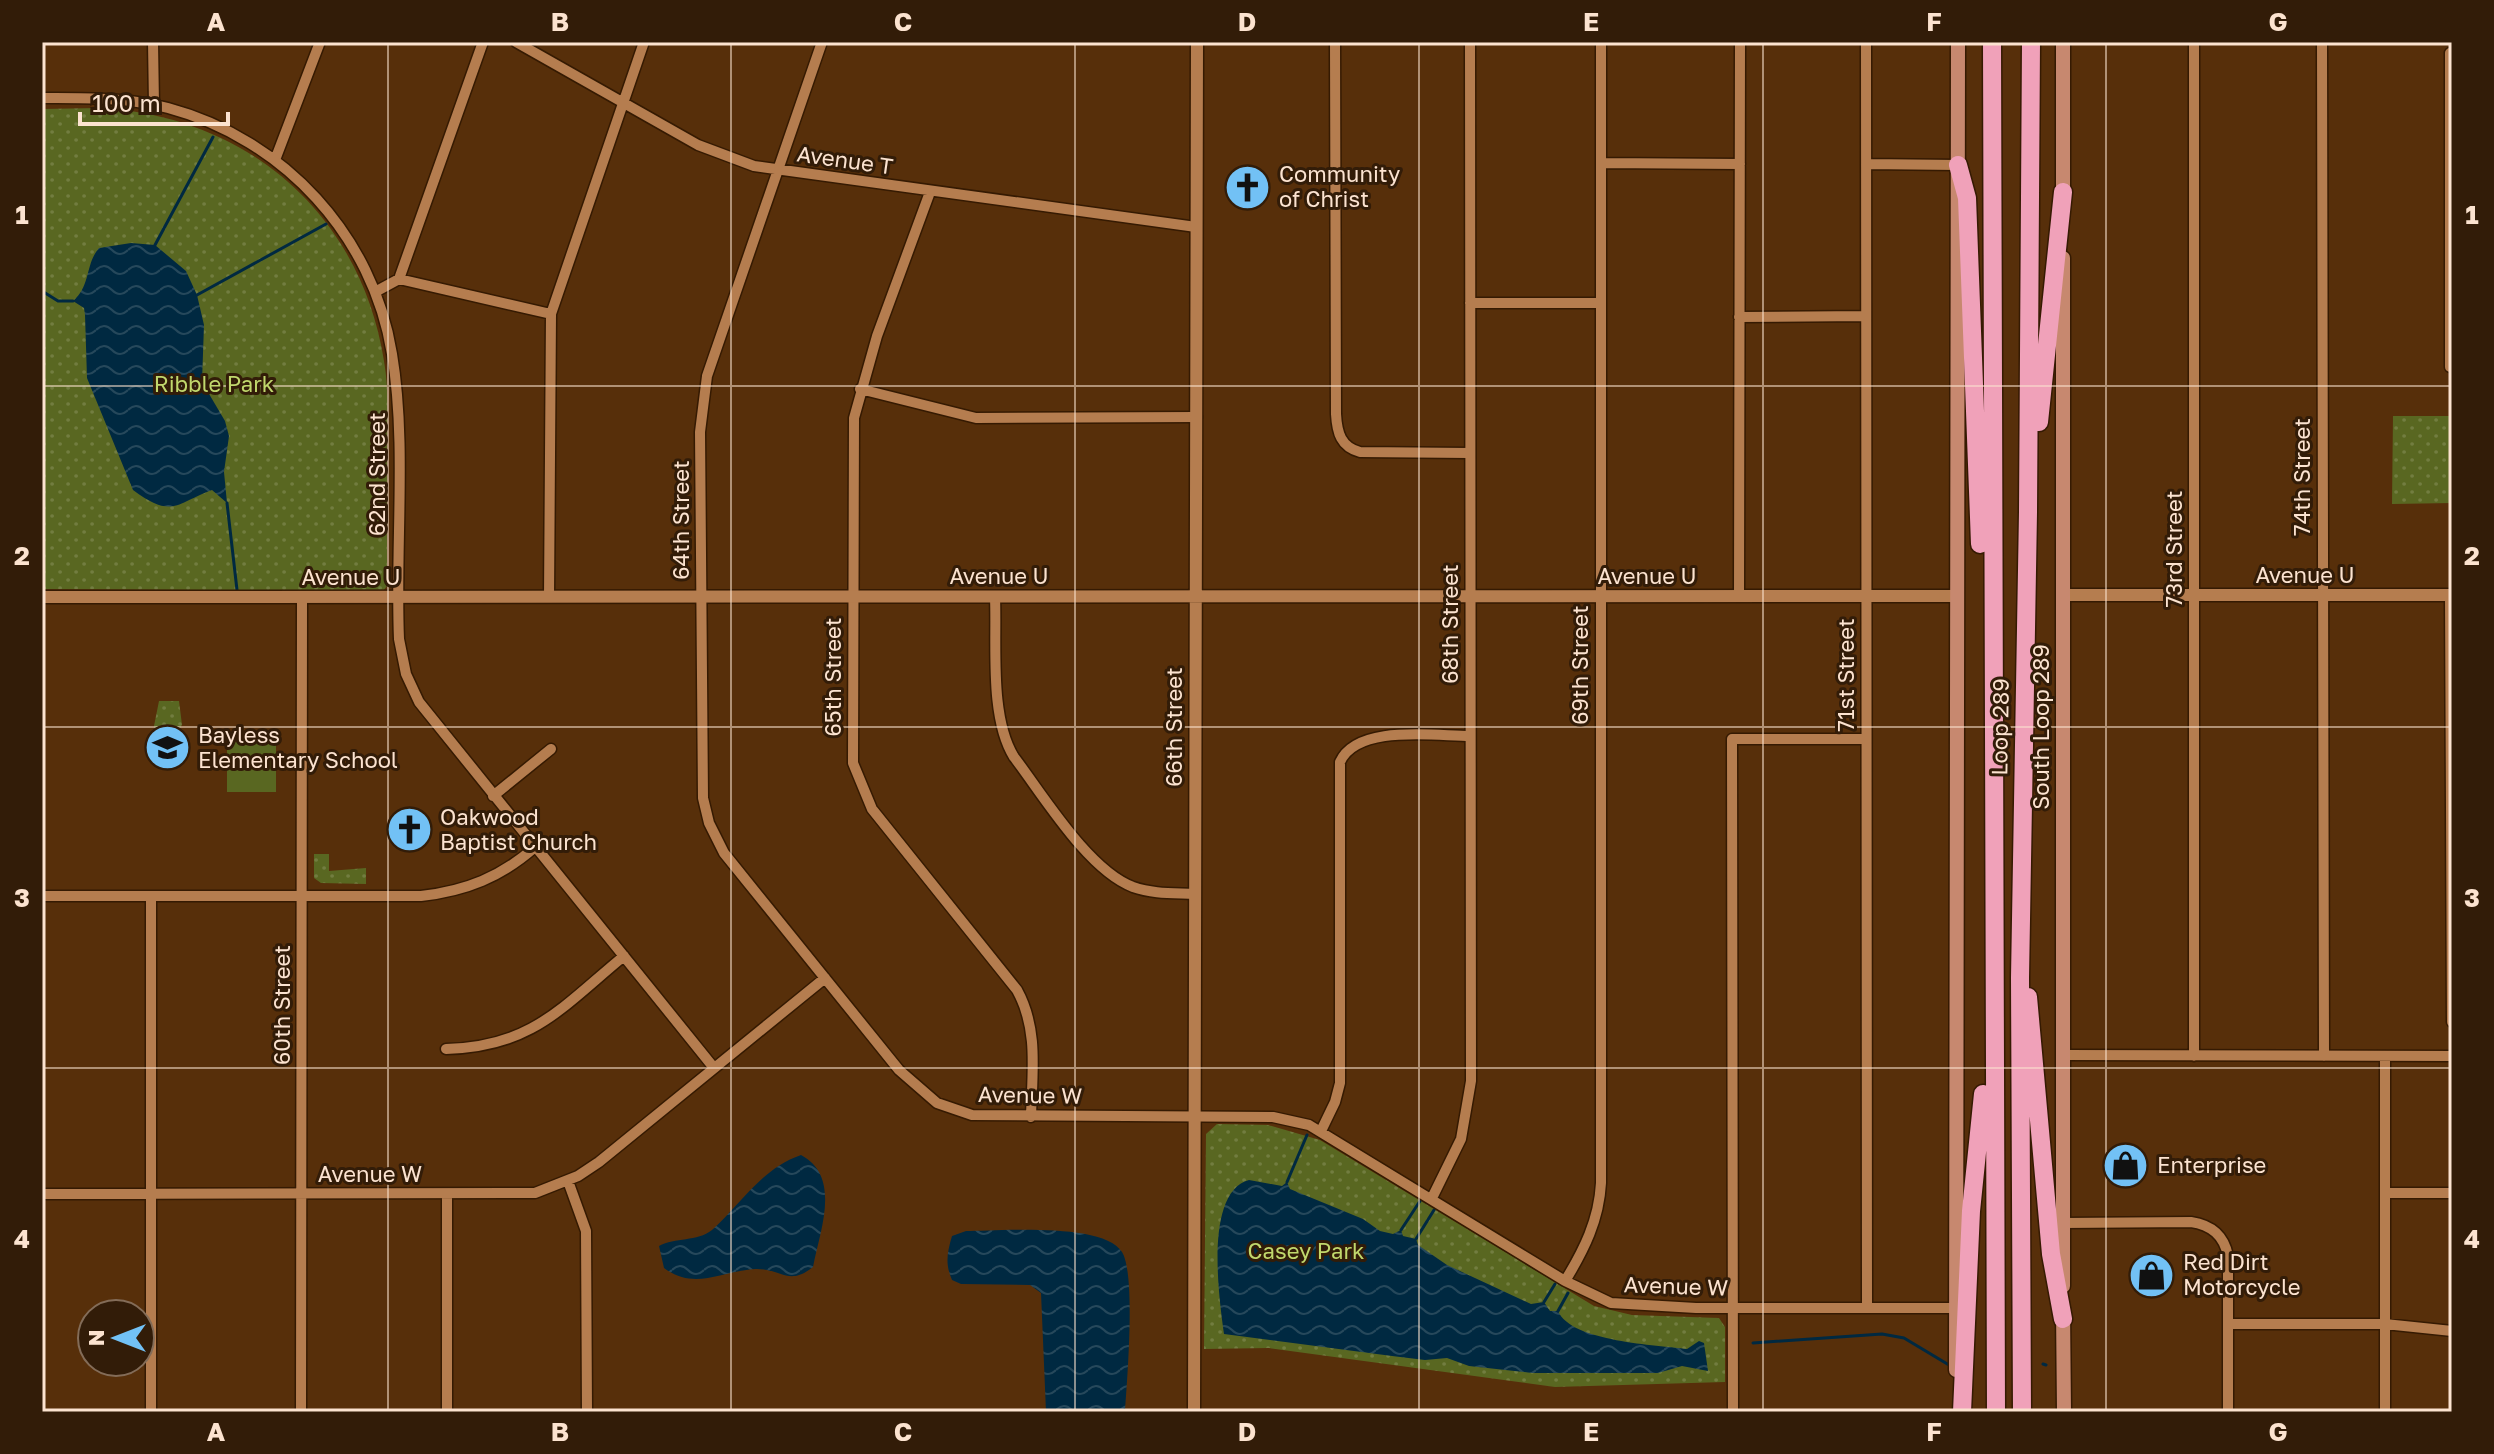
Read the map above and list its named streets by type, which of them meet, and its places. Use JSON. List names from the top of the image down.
{
  "streets": {
    "highway": ["Loop 289"],
    "main road": ["South Loop 289"],
    "street": [
      "Avenue T",
      "62nd Street",
      "74th Street",
      "64th Street",
      "73rd Street",
      "Avenue U",
      "68th Street",
      "69th Street",
      "71st Street",
      "65th Street",
      "66th Street",
      "60th Street",
      "Avenue W"
    ]
  },
  "crossings": [
    ["Avenue T", "64th Street"],
    ["Avenue T", "65th Street"],
    ["Avenue T", "66th Street"],
    ["62nd Street", "Avenue U"],
    ["62nd Street", "Avenue W"],
    ["74th Street", "Avenue U"],
    ["64th Street", "Avenue U"],
    ["64th Street", "Avenue W"],
    ["73rd Street", "Avenue U"],
    ["Avenue U", "68th Street"],
    ["Avenue U", "69th Street"],
    ["Avenue U", "71st Street"],
    ["Avenue U", "65th Street"],
    ["Avenue U", "66th Street"],
    ["Avenue U", "South Loop 289"],
    ["Avenue U", "60th Street"],
    ["68th Street", "Avenue W"],
    ["69th Street", "Avenue W"],
    ["71st Street", "Avenue W"],
    ["65th Street", "Avenue W"],
    ["66th Street", "Avenue W"],
    ["60th Street", "Avenue W"]
  ],
  "parks": ["Ribble Park", "Casey Park"],
  "places": {
    "church": ["Community of Christ", "Oakwood Baptist Church"],
    "school or university": ["Bayless Elementary School"],
    "shop": ["Enterprise", "Red Dirt Motorcycle"]
  },
  "scale_bar": "100 m",
  "north": "left",
  "grid": {
    "columns": [
      "A",
      "B",
      "C",
      "D",
      "E",
      "F",
      "G"
    ],
    "rows": [
      "1",
      "2",
      "3",
      "4"
    ]
  }
}
